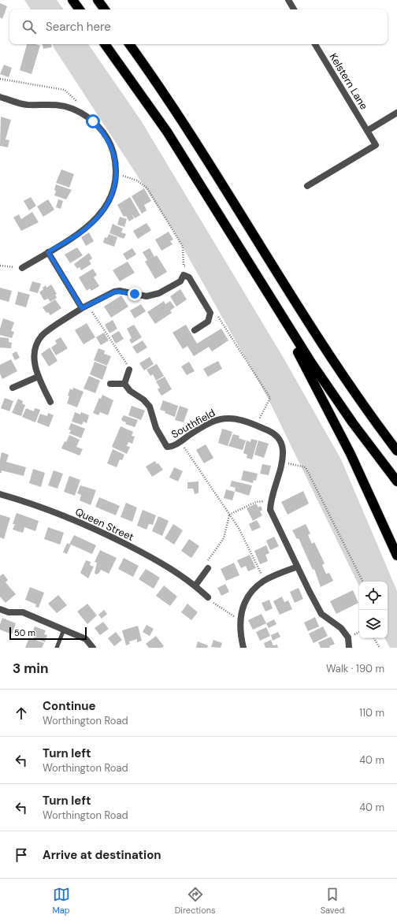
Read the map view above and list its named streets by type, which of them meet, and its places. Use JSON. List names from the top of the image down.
{
  "streets": {
    "street": ["Kelstern Lane", "Southfield", "Queen Street"]
  },
  "scale_bar": "50 m",
  "page": {
    "search": "Search here",
    "scale": "50 m",
    "heading": ["3 min", "Walk · 190 m"],
    "list": [
      ["Continue", "Worthington Road", "110 m"],
      ["Turn left", "Worthington Road", "40 m"],
      ["Turn left", "Worthington Road", "40 m"],
      "Arrive at destination"
    ],
    "nav": ["Map", "Directions", "Saved"]
  }
}
